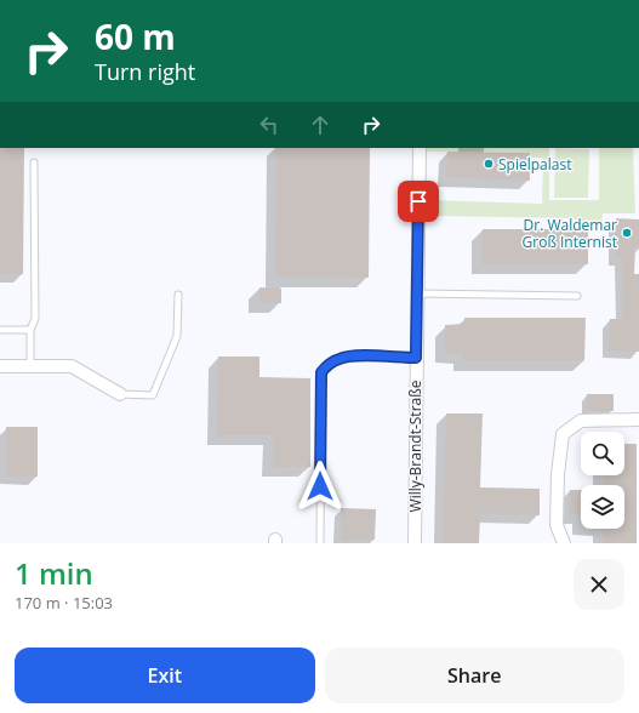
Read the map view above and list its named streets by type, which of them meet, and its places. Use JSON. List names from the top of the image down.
{
  "streets": {
    "street": ["Willy-Brandt-Straße"]
  },
  "places": ["Spielpalast", "Dr. Waldemar Groß Internist"],
  "page": {
    "turn": ["60 m", "Turn right"],
    "heading": ["1 min", "170 m · 15:03"],
    "buttons": ["Exit", "Share"]
  }
}
